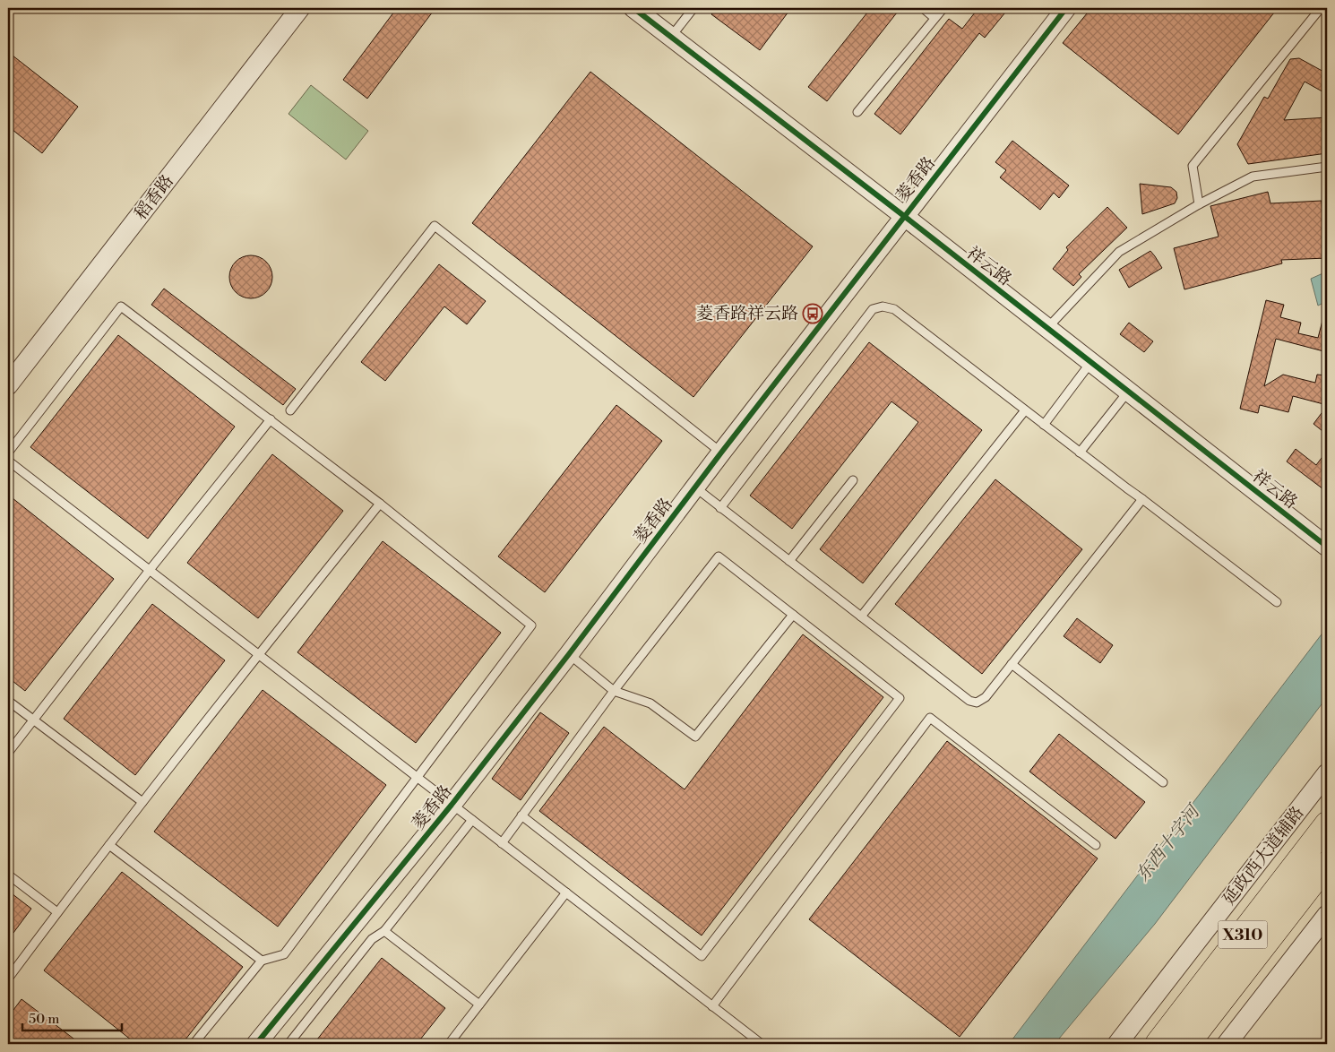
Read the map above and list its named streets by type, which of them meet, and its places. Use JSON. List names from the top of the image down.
{
  "streets": {
    "main road": ["X310"],
    "street": [
      "菱香路",
      "稻香路",
      "祥云路",
      "延政西大道辅路"
    ]
  },
  "crossings": [
    ["菱香路", "祥云路"]
  ],
  "water": ["东西十字河"],
  "places": {
    "bus stop": ["菱香路祥云路"]
  },
  "scale_bar": "50 m"
}
